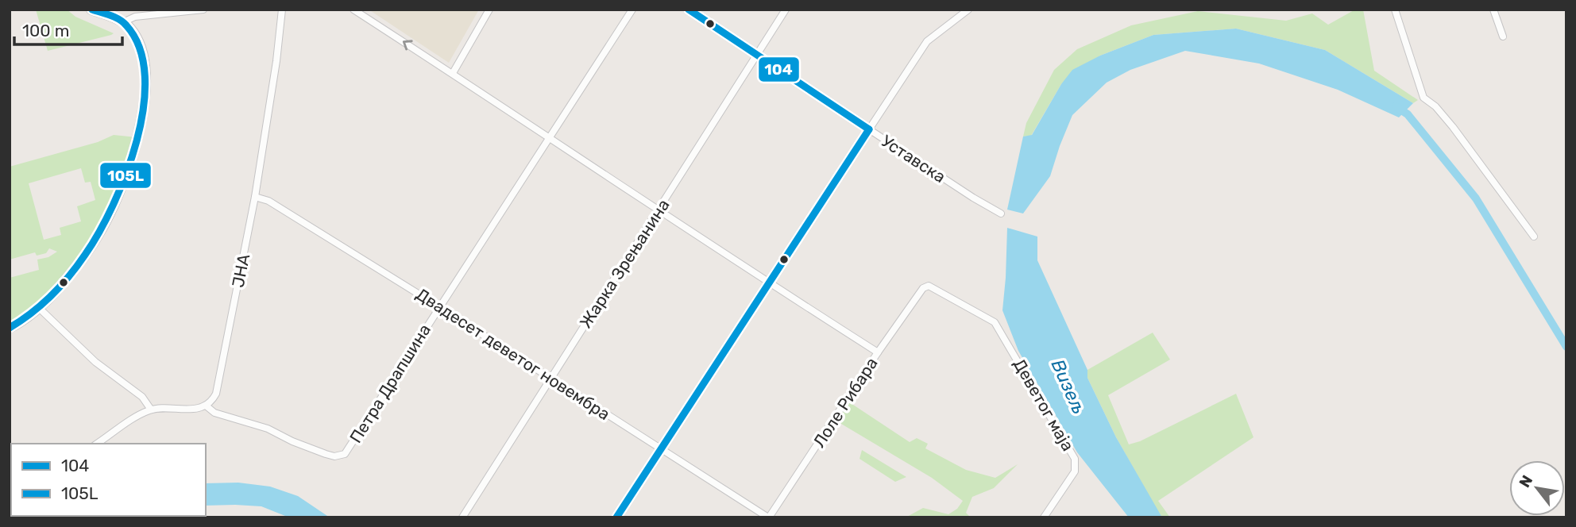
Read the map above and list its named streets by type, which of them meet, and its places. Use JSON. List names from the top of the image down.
{
  "streets": {
    "street": [
      "Уставска",
      "Жарка Зрењанина",
      "ЈНА",
      "Двадесет деветог новембра",
      "Петра Драпшина",
      "Лоле Рибара",
      "Деветог маја"
    ]
  },
  "crossings": [
    ["Уставска", "Жарка Зрењанина"],
    ["Жарка Зрењанина", "Двадесет деветог новембра"],
    ["ЈНА", "Двадесет деветог новембра"],
    ["ЈНА", "Петра Драпшина"],
    ["Двадесет деветог новембра", "Петра Драпшина"],
    ["Двадесет деветог новембра", "Лоле Рибара"],
    ["Лоле Рибара", "Деветог маја"]
  ],
  "water": ["Визељ"],
  "lines": ["transit line 104", "transit line 105L"],
  "legend": ["104", "105L"],
  "scale_bar": "100 m",
  "north": "top left"
}
